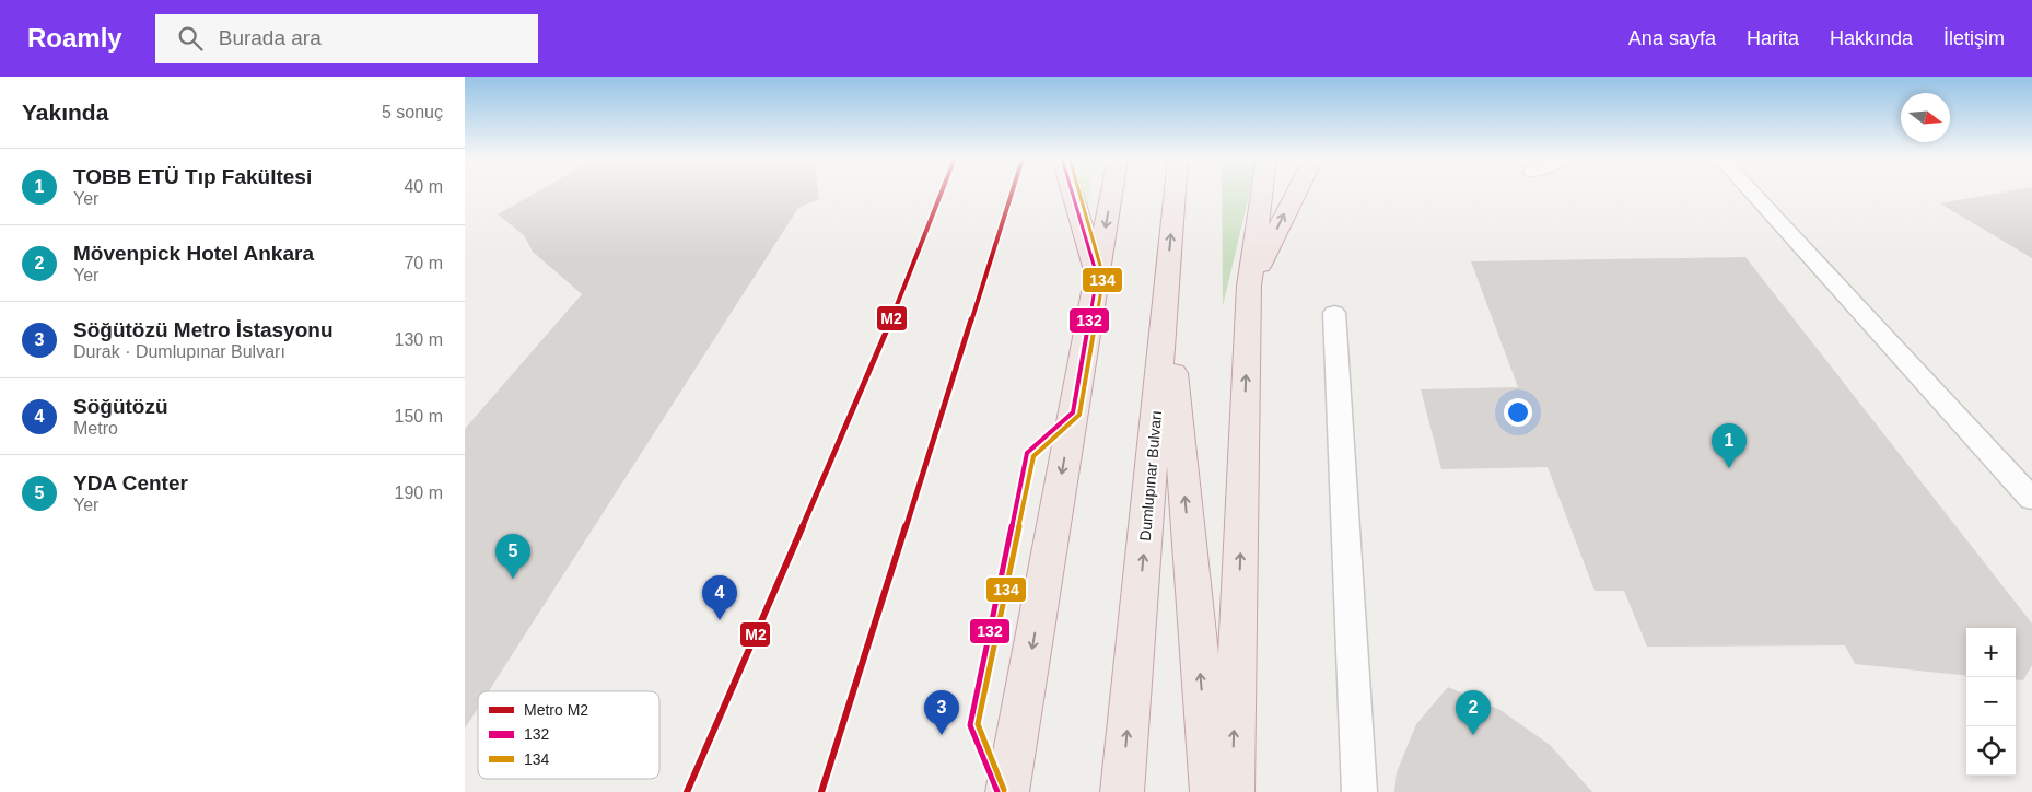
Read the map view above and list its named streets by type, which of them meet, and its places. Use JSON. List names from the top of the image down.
{
  "streets": {
    "highway": ["Dumlupınar Bulvarı"]
  },
  "lines": ["metro line M2", "transit line 132", "transit line 134"],
  "legend": ["Metro M2", "132", "134"],
  "north": "right",
  "page": {
    "header": "Roamly",
    "search": "Burada ara",
    "nav": [
      "Ana sayfa",
      "Harita",
      "Hakkında",
      "İletişim"
    ],
    "heading": ["Yakında", "5 sonuç"],
    "list": [
      {
        "mark": "1",
        "name": "TOBB ETÜ Tıp Fakültesi",
        "note": "Yer",
        "value": "40 m"
      },
      {
        "mark": "2",
        "name": "Mövenpick Hotel Ankara",
        "note": "Yer",
        "value": "70 m"
      },
      {
        "mark": "3",
        "name": "Söğütözü Metro İstasyonu",
        "note": "Durak · Dumlupınar Bulvarı",
        "value": "130 m"
      },
      {
        "mark": "4",
        "name": "Söğütözü",
        "note": "Metro",
        "value": "150 m"
      },
      {
        "mark": "5",
        "name": "YDA Center",
        "note": "Yer",
        "value": "190 m"
      }
    ],
    "pins": [
      "1",
      "5",
      "4",
      "2",
      "3"
    ],
    "map_buttons": ["+", "−"]
  }
}
